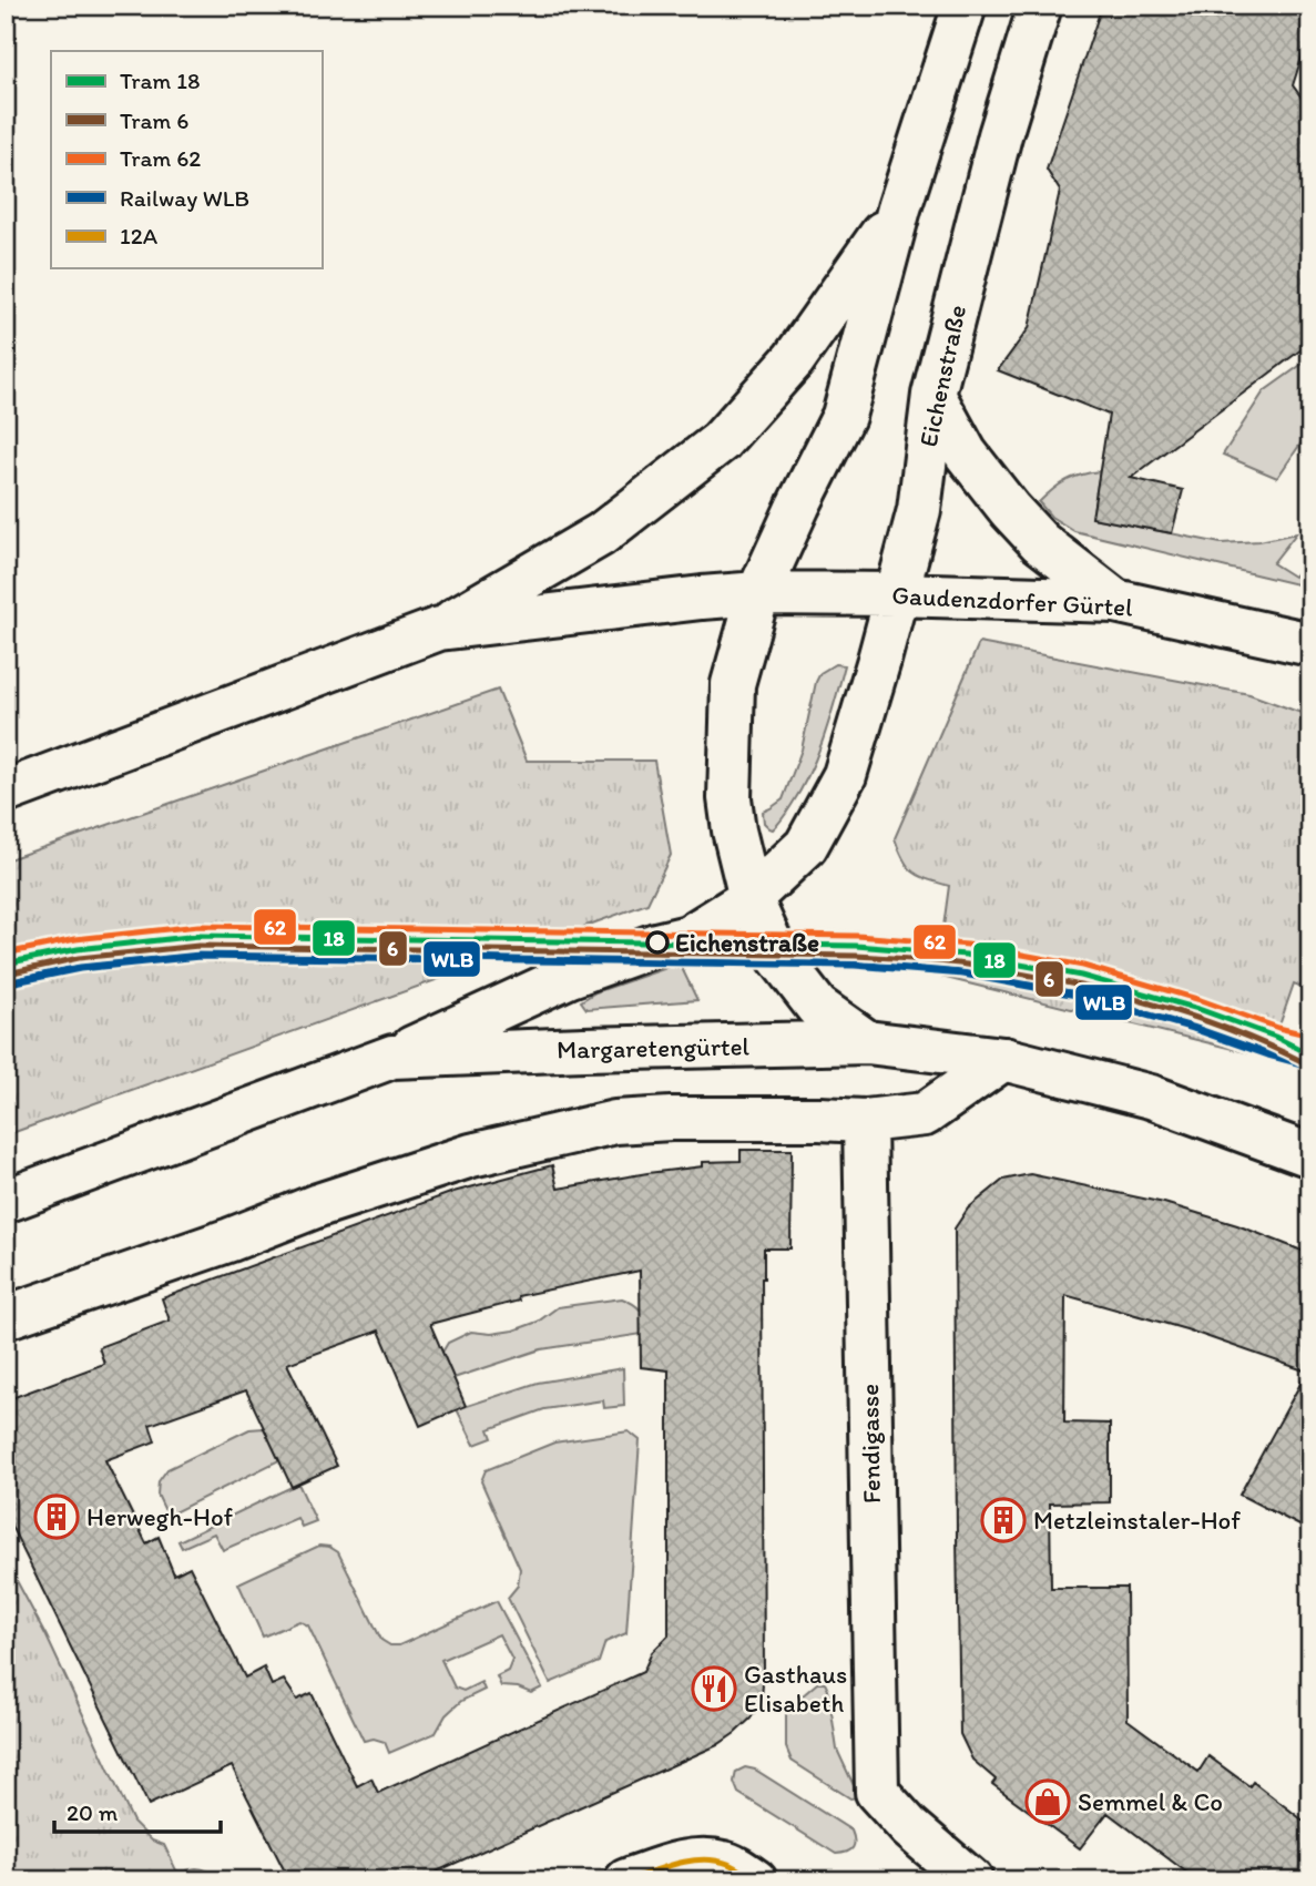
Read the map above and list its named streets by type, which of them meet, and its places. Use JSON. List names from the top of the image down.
{
  "streets": {
    "main road": [
      "Eichenstraße",
      "Gaudenzdorfer Gürtel",
      "Margaretengürtel",
      "Fendigasse"
    ]
  },
  "crossings": [
    ["Eichenstraße", "Gaudenzdorfer Gürtel"],
    ["Eichenstraße", "Margaretengürtel"]
  ],
  "places": {
    "other": ["Eichenstraße"],
    "building": ["Herwegh-Hof", "Metzleinstaler-Hof"],
    "restaurant": ["Gasthaus Elisabeth"],
    "shop": ["Semmel & Co"]
  },
  "lines": [
    "tram line 62",
    "tram line 18",
    "tram line 6",
    "rail line WLB",
    "transit line 12A"
  ],
  "legend": [
    "Tram 18",
    "Tram 6",
    "Tram 62",
    "Railway WLB",
    "12A"
  ],
  "scale_bar": "20 m"
}
